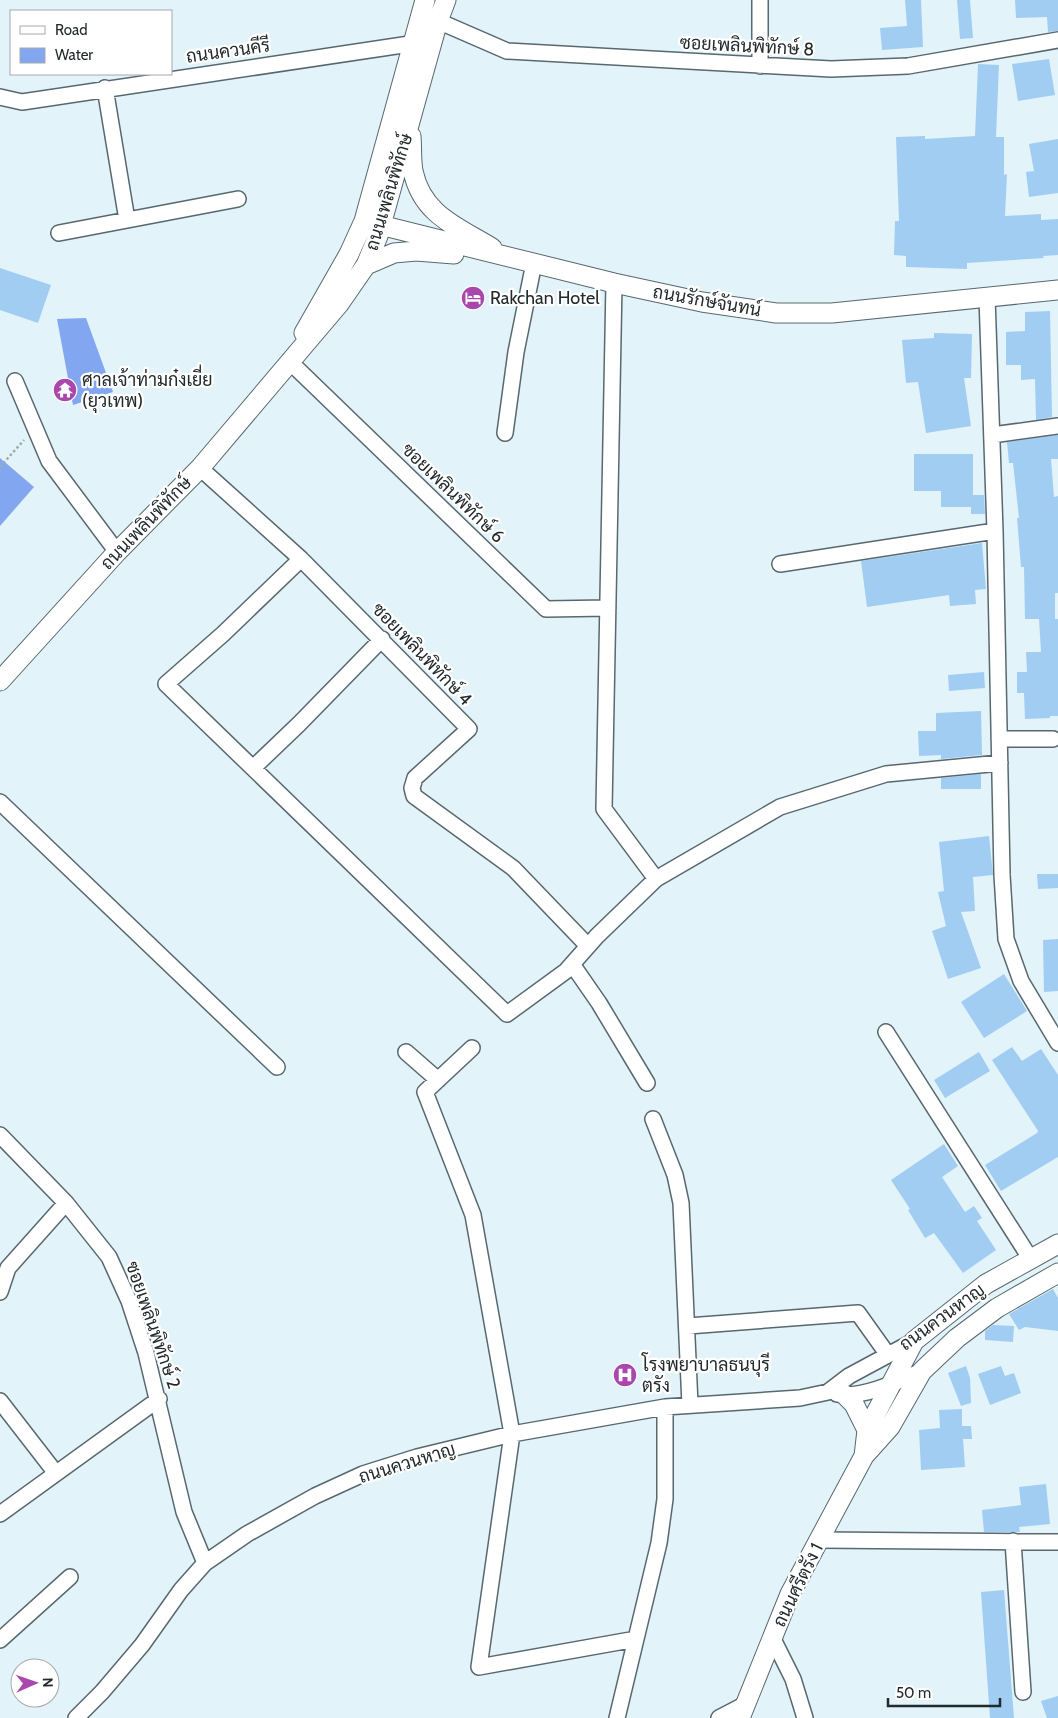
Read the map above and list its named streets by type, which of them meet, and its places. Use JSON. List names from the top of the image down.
{
  "streets": {
    "main road": [
      "ถนนเพลินพิทักษ์",
      "ถนนรักษ์จันทน์",
      "ถนนควนหาญ",
      "ถนนศรีตรัง 1"
    ],
    "street": [
      "ซอยเพลินพิทักษ์ 8",
      "ถนนควนคีรี",
      "ซอยเพลินพิทักษ์ 6",
      "ซอยเพลินพิทักษ์ 4",
      "ซอยเพลินพิทักษ์ 2"
    ]
  },
  "crossings": [
    ["ซอยเพลินพิทักษ์ 8", "ถนนเพลินพิทักษ์"],
    ["ถนนควนคีรี", "ถนนเพลินพิทักษ์"],
    ["ถนนเพลินพิทักษ์", "ถนนรักษ์จันทน์"],
    ["ถนนเพลินพิทักษ์", "ซอยเพลินพิทักษ์ 6"],
    ["ถนนเพลินพิทักษ์", "ซอยเพลินพิทักษ์ 4"],
    ["ถนนควนหาญ", "ซอยเพลินพิทักษ์ 2"],
    ["ถนนควนหาญ", "ถนนศรีตรัง 1"]
  ],
  "places": {
    "hotel": ["Rakchan Hotel"],
    "temple": ["ศาลเจ้าท่ามก๋งเยี่ย (ยุวเทพ)"],
    "hospital": ["โรงพยาบาลธนบุรี ตรัง"]
  },
  "legend": ["Road", "Water"],
  "scale_bar": "50 m",
  "north": "right"
}
